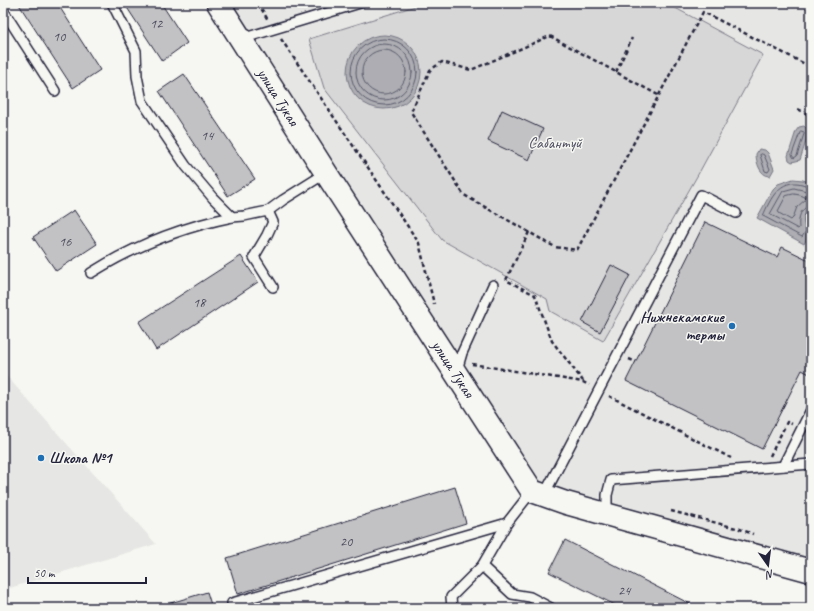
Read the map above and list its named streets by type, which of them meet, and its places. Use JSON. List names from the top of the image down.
{
  "streets": {
    "street": ["улица Тукая"]
  },
  "parks": ["Сабантуй"],
  "places": ["Нижнекамские термы", "Школа №1"],
  "house_numbers": [
    "12",
    "10",
    "14",
    "16",
    "18",
    "20",
    "24"
  ],
  "scale_bar": "50 m",
  "north": "bottom"
}
